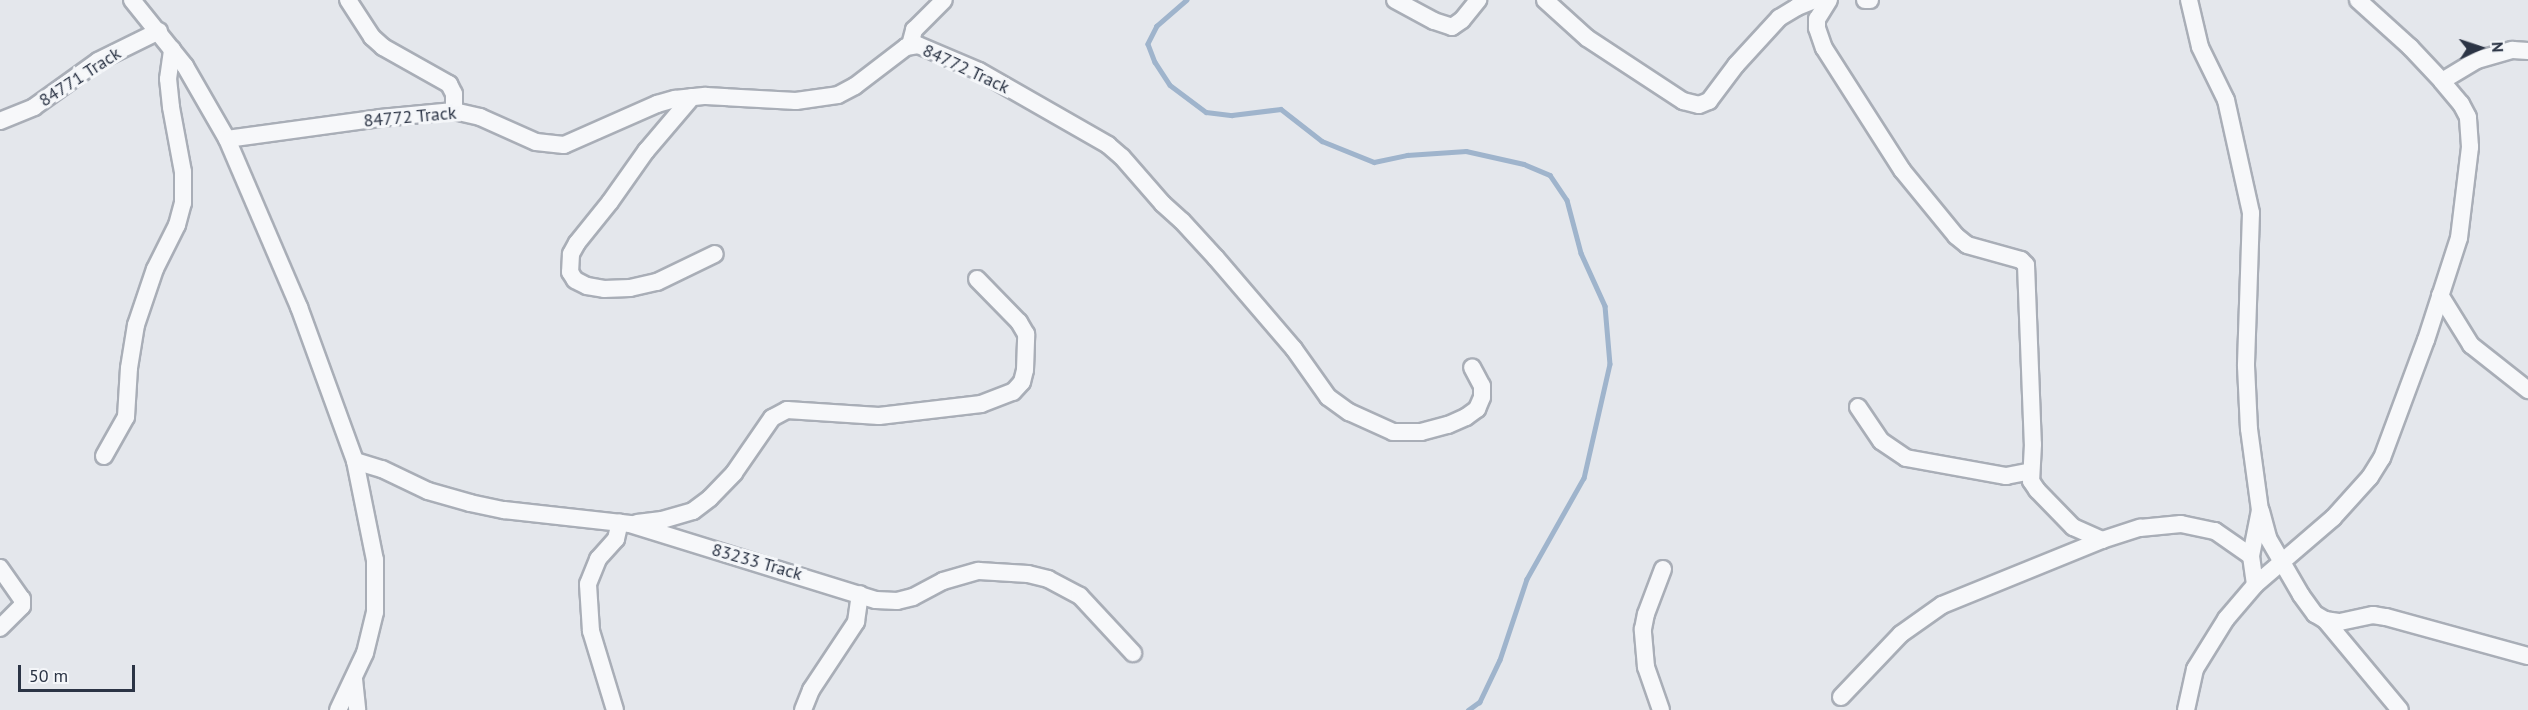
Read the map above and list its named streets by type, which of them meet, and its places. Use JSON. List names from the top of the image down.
{
  "streets": {
    "street": ["84772 Track", "84771 Track", "83233 Track"]
  },
  "scale_bar": "50 m",
  "north": "right"
}
